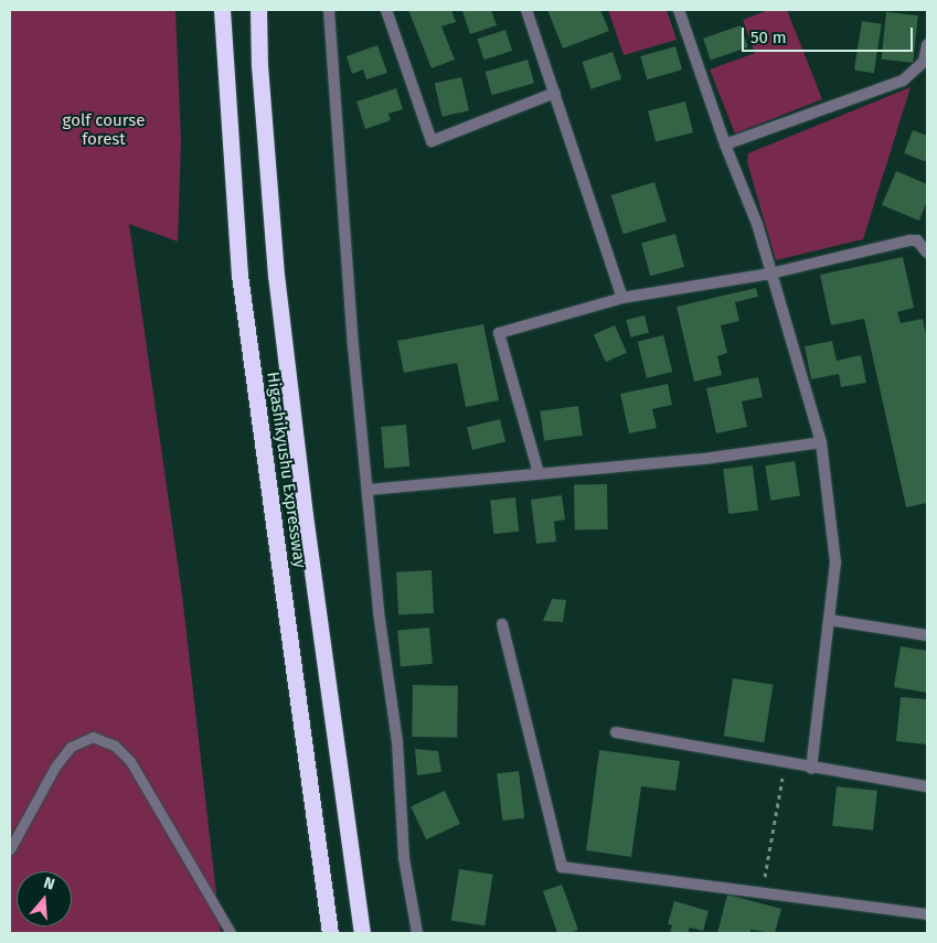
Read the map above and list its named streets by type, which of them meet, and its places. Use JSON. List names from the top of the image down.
{
  "streets": {
    "highway": ["Higashikyushu Expressway"]
  },
  "parks": ["golf course forest"],
  "scale_bar": "50 m",
  "north": "top"
}
